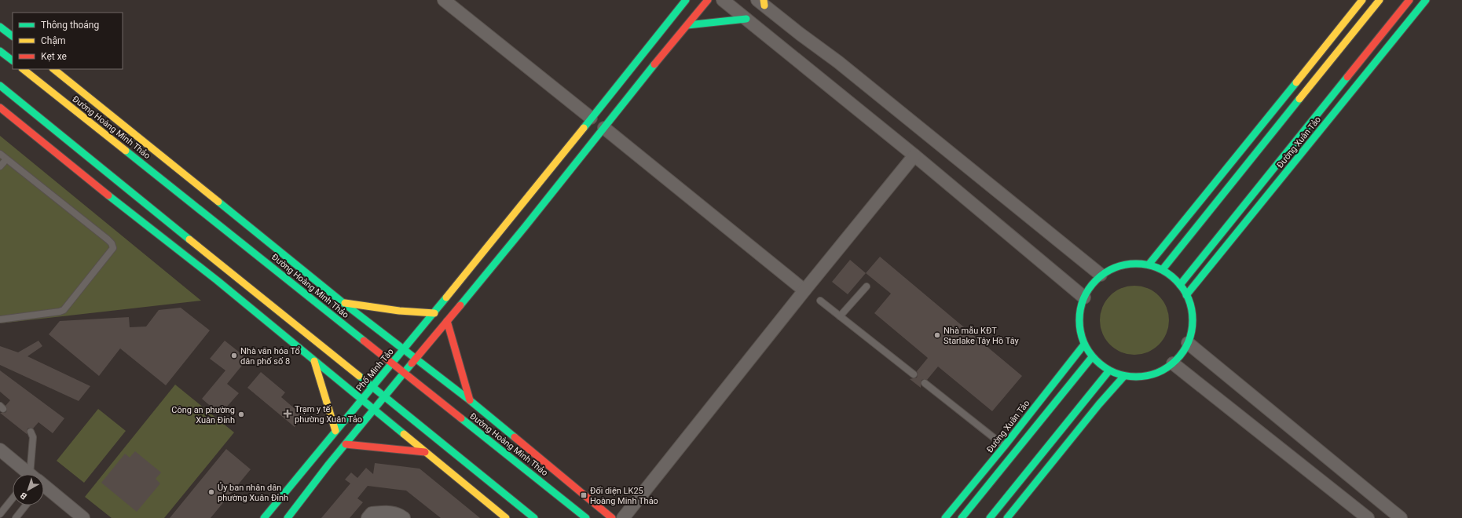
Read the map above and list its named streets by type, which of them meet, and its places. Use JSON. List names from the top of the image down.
{
  "streets": {
    "main road": ["Đường Hoàng Minh Thảo", "Đường Xuân Tảo", "Phố Minh Tảo"]
  },
  "crossings": [
    ["Đường Hoàng Minh Thảo", "Phố Minh Tảo"]
  ],
  "places": {
    "other": [
      "Nhà mẫu KĐT Starlake Tây Hồ Tây",
      "Nhà văn hóa Tổ dân phố số 8",
      "Công an phường Xuân Đỉnh",
      "Ủy ban nhân dân phường Xuân Đỉnh"
    ],
    "health": ["Trạm y tế phường Xuân Tảo"],
    "transit": ["Đối diện LK25 Hoàng Minh Thảo"]
  },
  "legend": ["Thông thoáng", "Chậm", "Kẹt xe"],
  "north": "bottom left"
}
